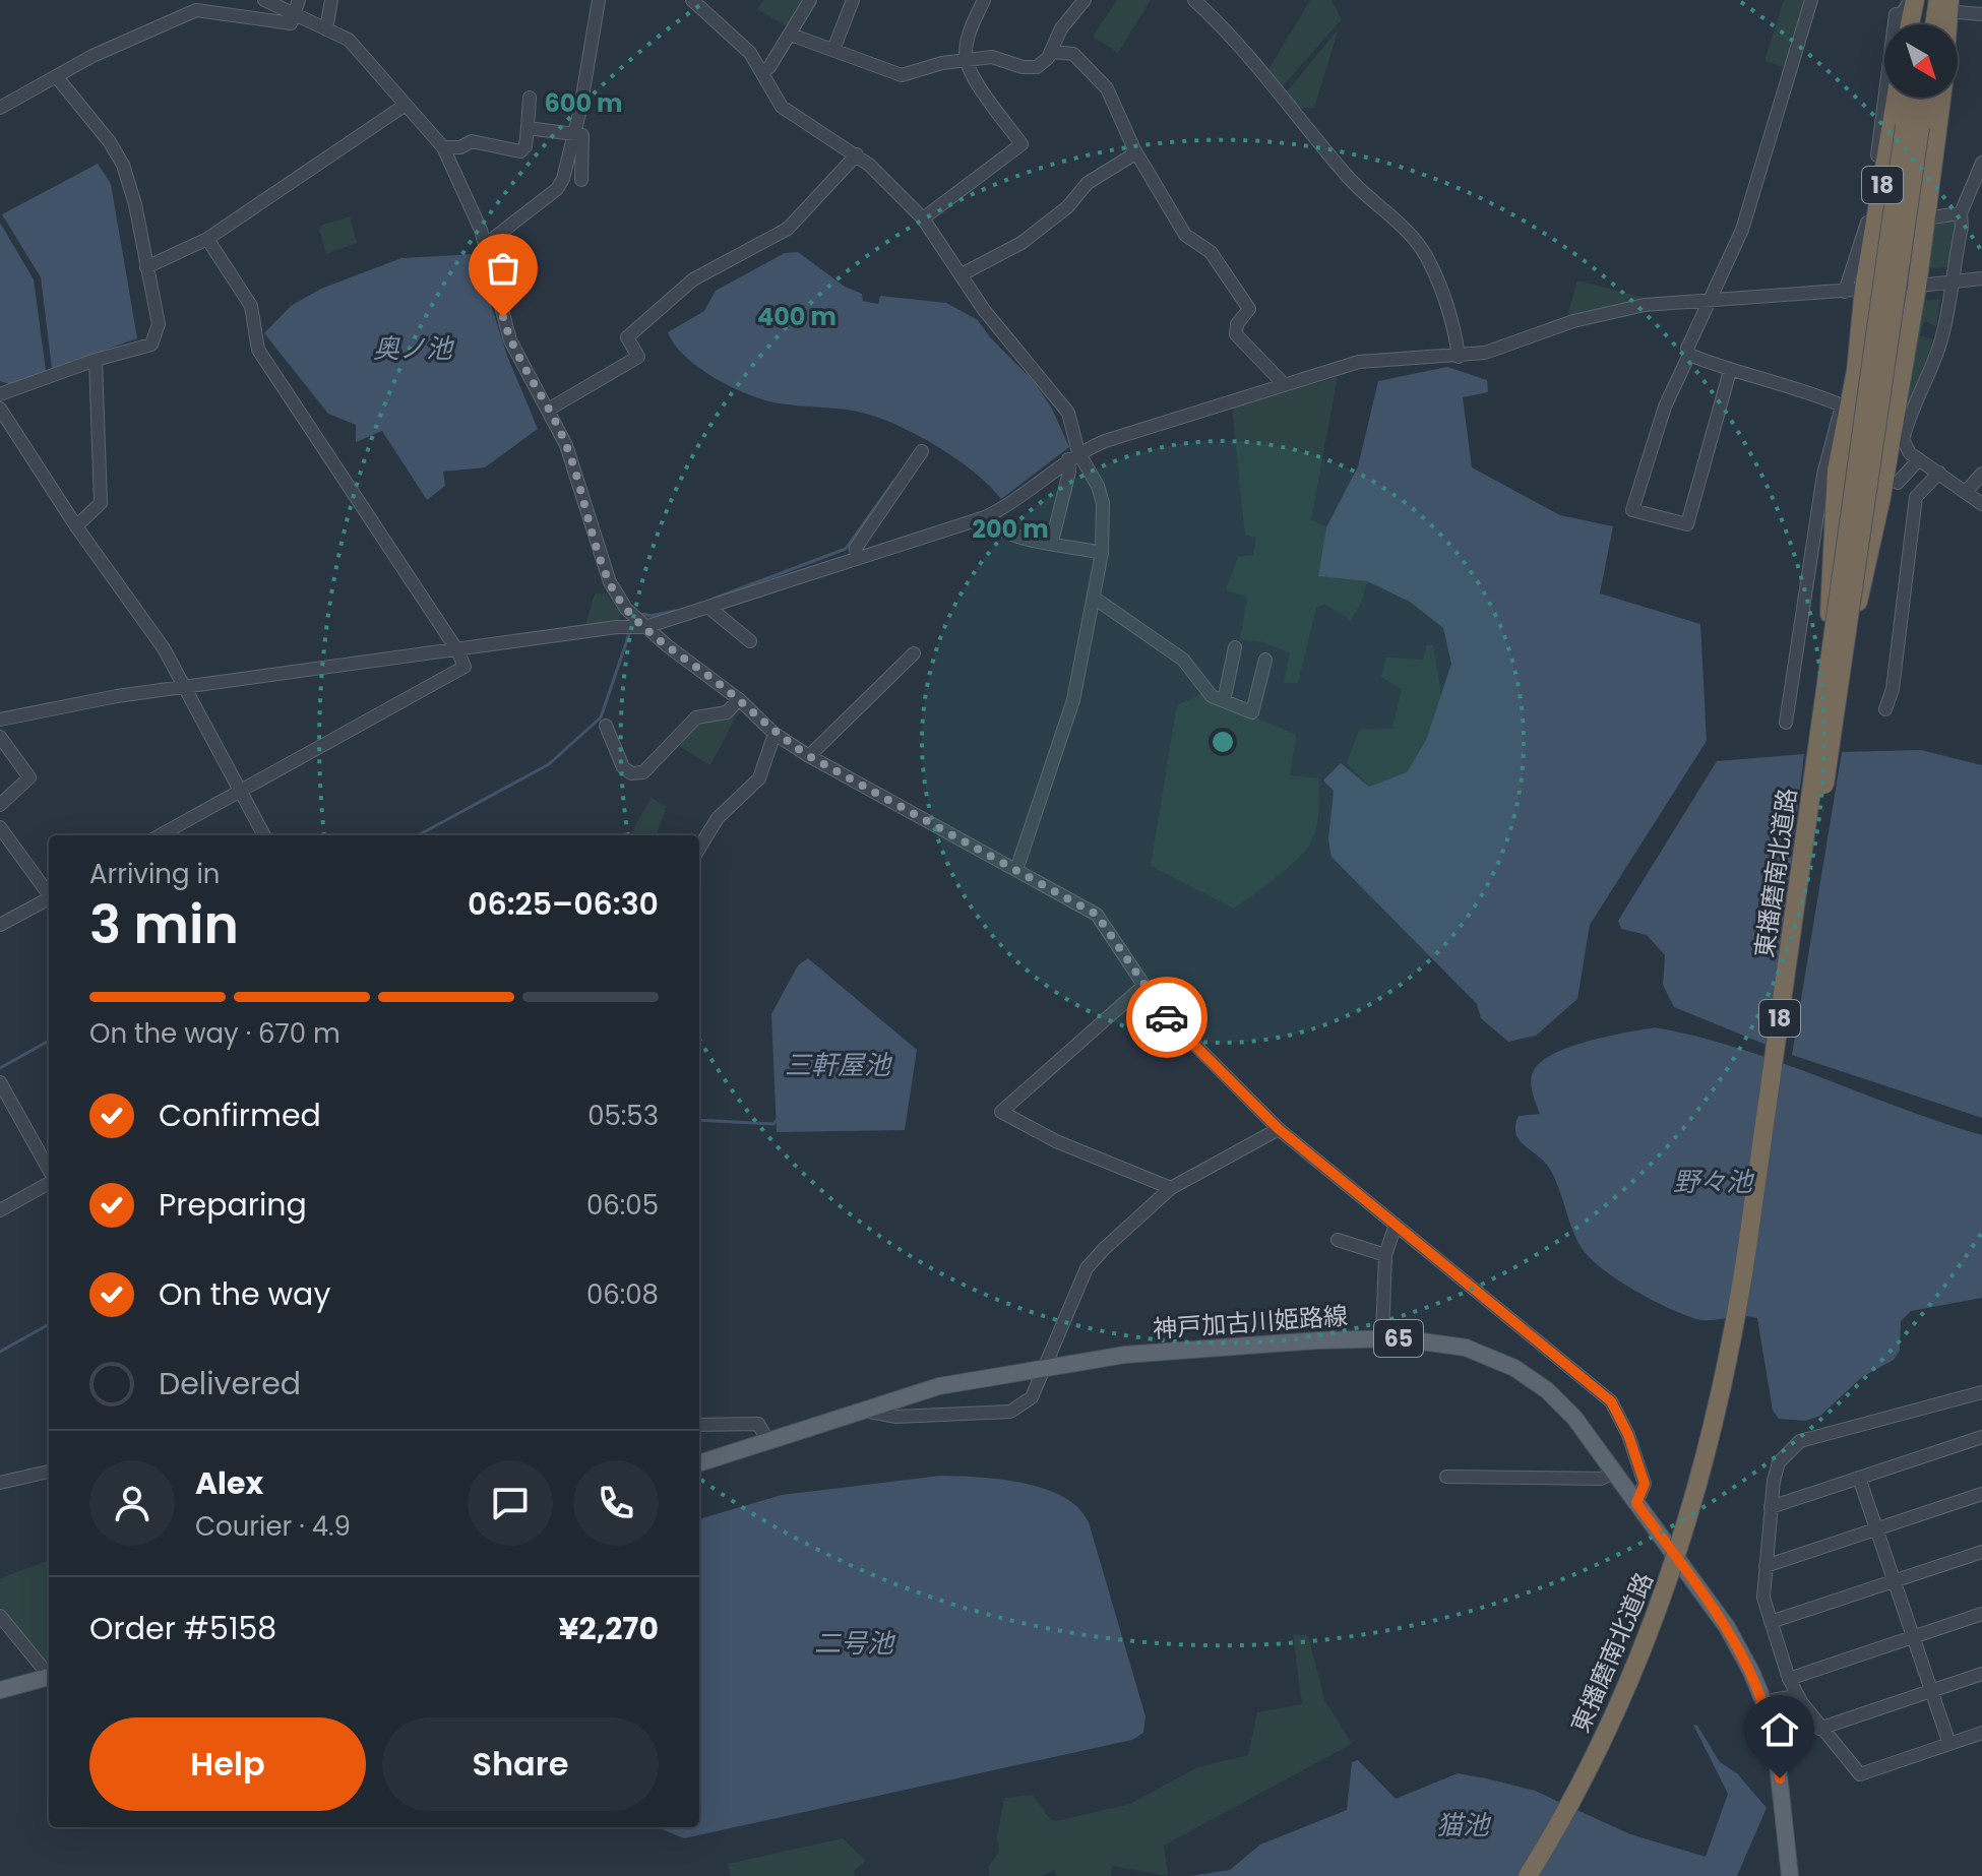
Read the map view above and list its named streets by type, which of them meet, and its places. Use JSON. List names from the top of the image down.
{
  "streets": {
    "highway": ["18", "東播磨南北道路"],
    "main road": ["神戸加古川姫路線", "65"]
  },
  "crossings": [
    ["18", "東播磨南北道路"]
  ],
  "water": [
    "奥ノ池",
    "三軒屋池",
    "野々池",
    "二号池",
    "猫池"
  ],
  "north": "bottom right",
  "page": {
    "heading": ["3 min", "Arriving in", "06:25–06:30"],
    "panel": [
      "Alex",
      "Courier · 4.9",
      "Order #5158",
      "¥2,270"
    ],
    "bar": "On the way · 670 m",
    "list": [
      ["Confirmed", "05:53"],
      ["Preparing", "06:05"],
      ["On the way", "06:08"],
      "Delivered"
    ],
    "buttons": ["Help", "Share"]
  },
  "rings": ["600 m", "400 m", "200 m"]
}
